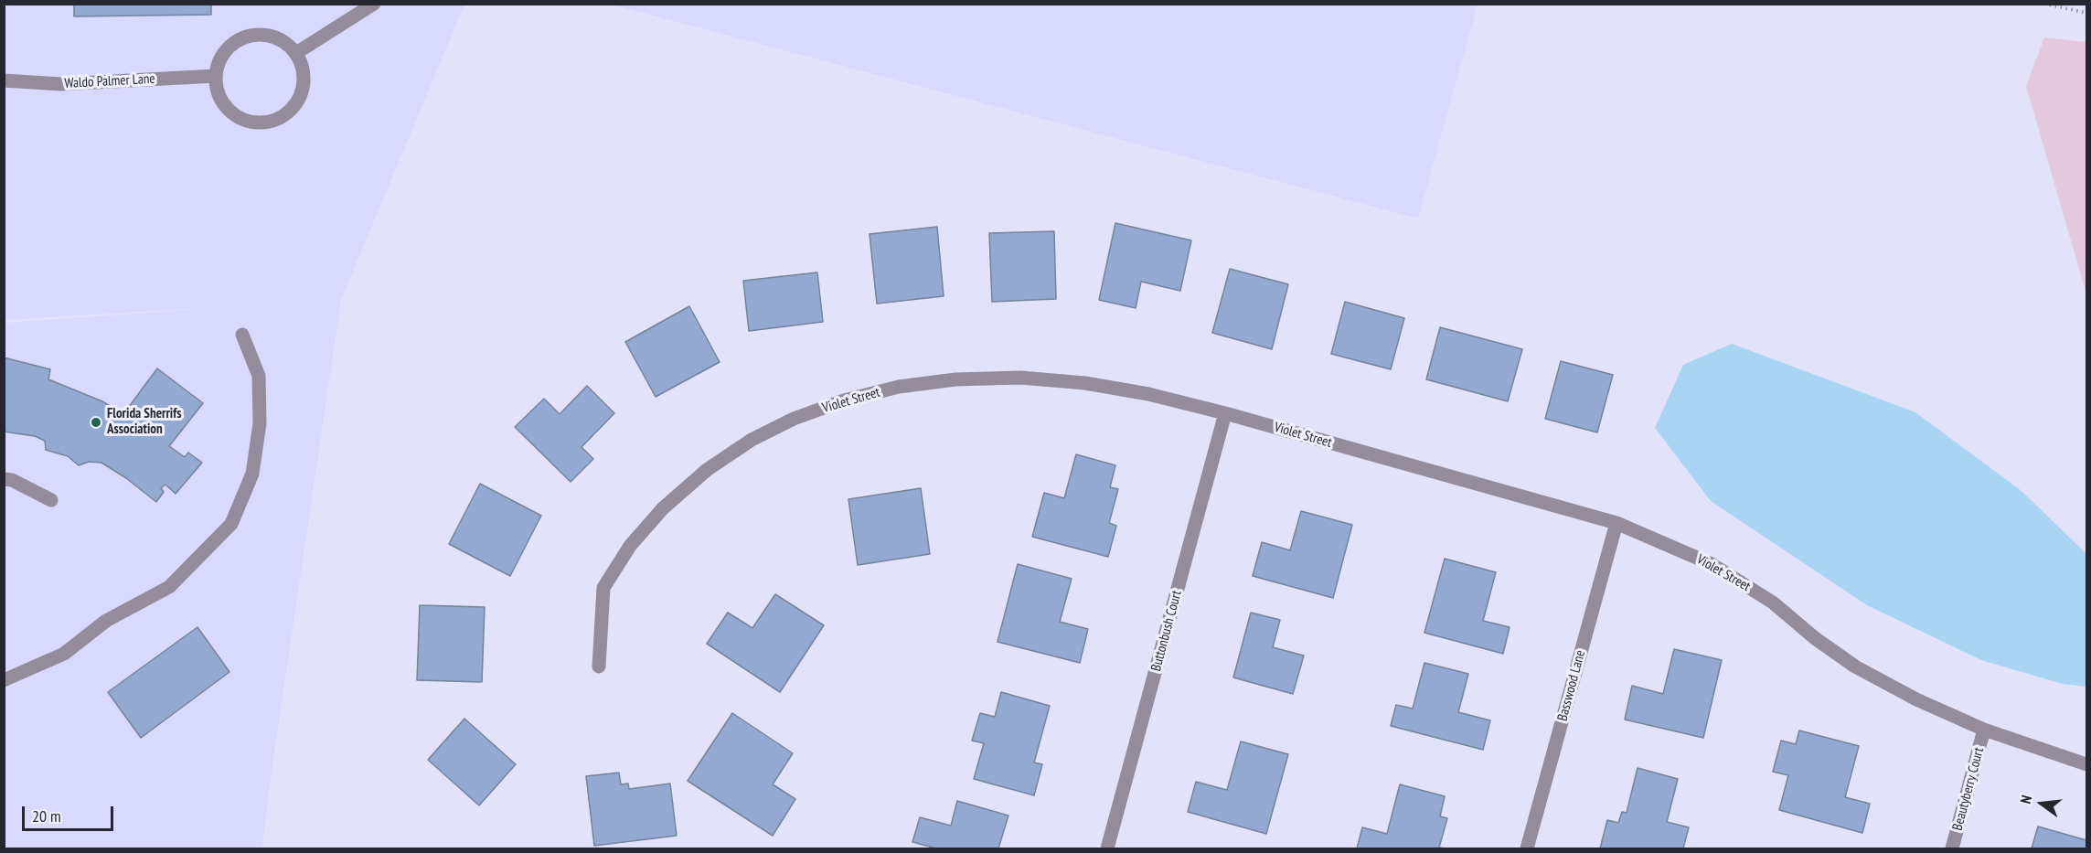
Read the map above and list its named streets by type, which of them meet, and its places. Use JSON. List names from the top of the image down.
{
  "streets": {
    "street": [
      "Waldo Palmer Lane",
      "Violet Street",
      "Buttonbush Court",
      "Basswood Lane",
      "Beautyberry Court"
    ]
  },
  "crossings": [
    ["Violet Street", "Buttonbush Court"],
    ["Violet Street", "Basswood Lane"],
    ["Violet Street", "Beautyberry Court"]
  ],
  "places": ["Florida Sherrifs Association"],
  "scale_bar": "20 m",
  "north": "left"
}
